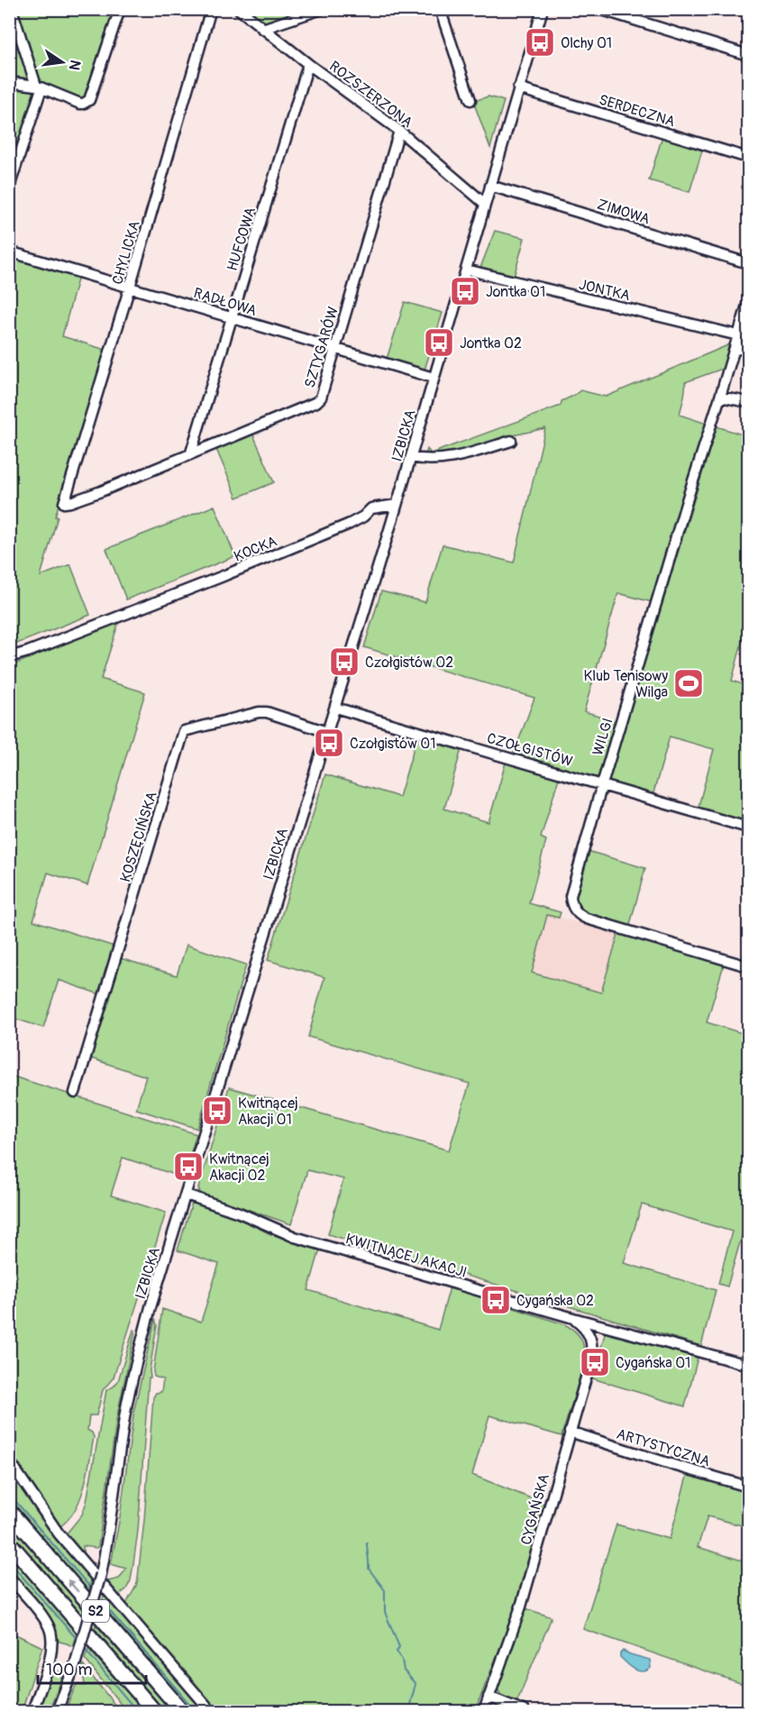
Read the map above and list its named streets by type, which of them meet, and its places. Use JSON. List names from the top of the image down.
{
  "streets": {
    "highway": ["S2"],
    "street": [
      "ROZSZERZONA",
      "SERDECZNA",
      "ZIMOWA",
      "HUFCOWA",
      "CHYLICKA",
      "JONTKA",
      "RADŁOWA",
      "SZTYGARÓW",
      "IZBICKA",
      "KOCKA",
      "WILGI",
      "CZOŁGISTÓW",
      "KOSZĘCIŃSKA",
      "KWITNĄCEJ AKACJI",
      "ARTYSTYCZNA",
      "CYGAŃSKA"
    ]
  },
  "crossings": [
    ["ROZSZERZONA", "HUFCOWA"],
    ["ROZSZERZONA", "SZTYGARÓW"],
    ["ROZSZERZONA", "IZBICKA"],
    ["SERDECZNA", "IZBICKA"],
    ["ZIMOWA", "IZBICKA"],
    ["HUFCOWA", "RADŁOWA"],
    ["HUFCOWA", "SZTYGARÓW"],
    ["CHYLICKA", "RADŁOWA"],
    ["CHYLICKA", "SZTYGARÓW"],
    ["JONTKA", "IZBICKA"],
    ["JONTKA", "WILGI"],
    ["RADŁOWA", "SZTYGARÓW"],
    ["RADŁOWA", "IZBICKA"],
    ["IZBICKA", "KOCKA"],
    ["IZBICKA", "CZOŁGISTÓW"],
    ["IZBICKA", "KOSZĘCIŃSKA"],
    ["IZBICKA", "KWITNĄCEJ AKACJI"],
    ["WILGI", "CZOŁGISTÓW"],
    ["KWITNĄCEJ AKACJI", "CYGAŃSKA"],
    ["ARTYSTYCZNA", "CYGAŃSKA"]
  ],
  "places": {
    "bus stop": [
      "Olchy 01",
      "Jontka 01",
      "Jontka 02",
      "Czołgistów 02",
      "Czołgistów 01",
      "Kwitnącej Akacji 01",
      "Kwitnącej Akacji 02",
      "Cygańska 02",
      "Cygańska 01"
    ],
    "sports": ["Klub Tenisowy Wilga"]
  },
  "scale_bar": "100 m",
  "north": "right"
}
